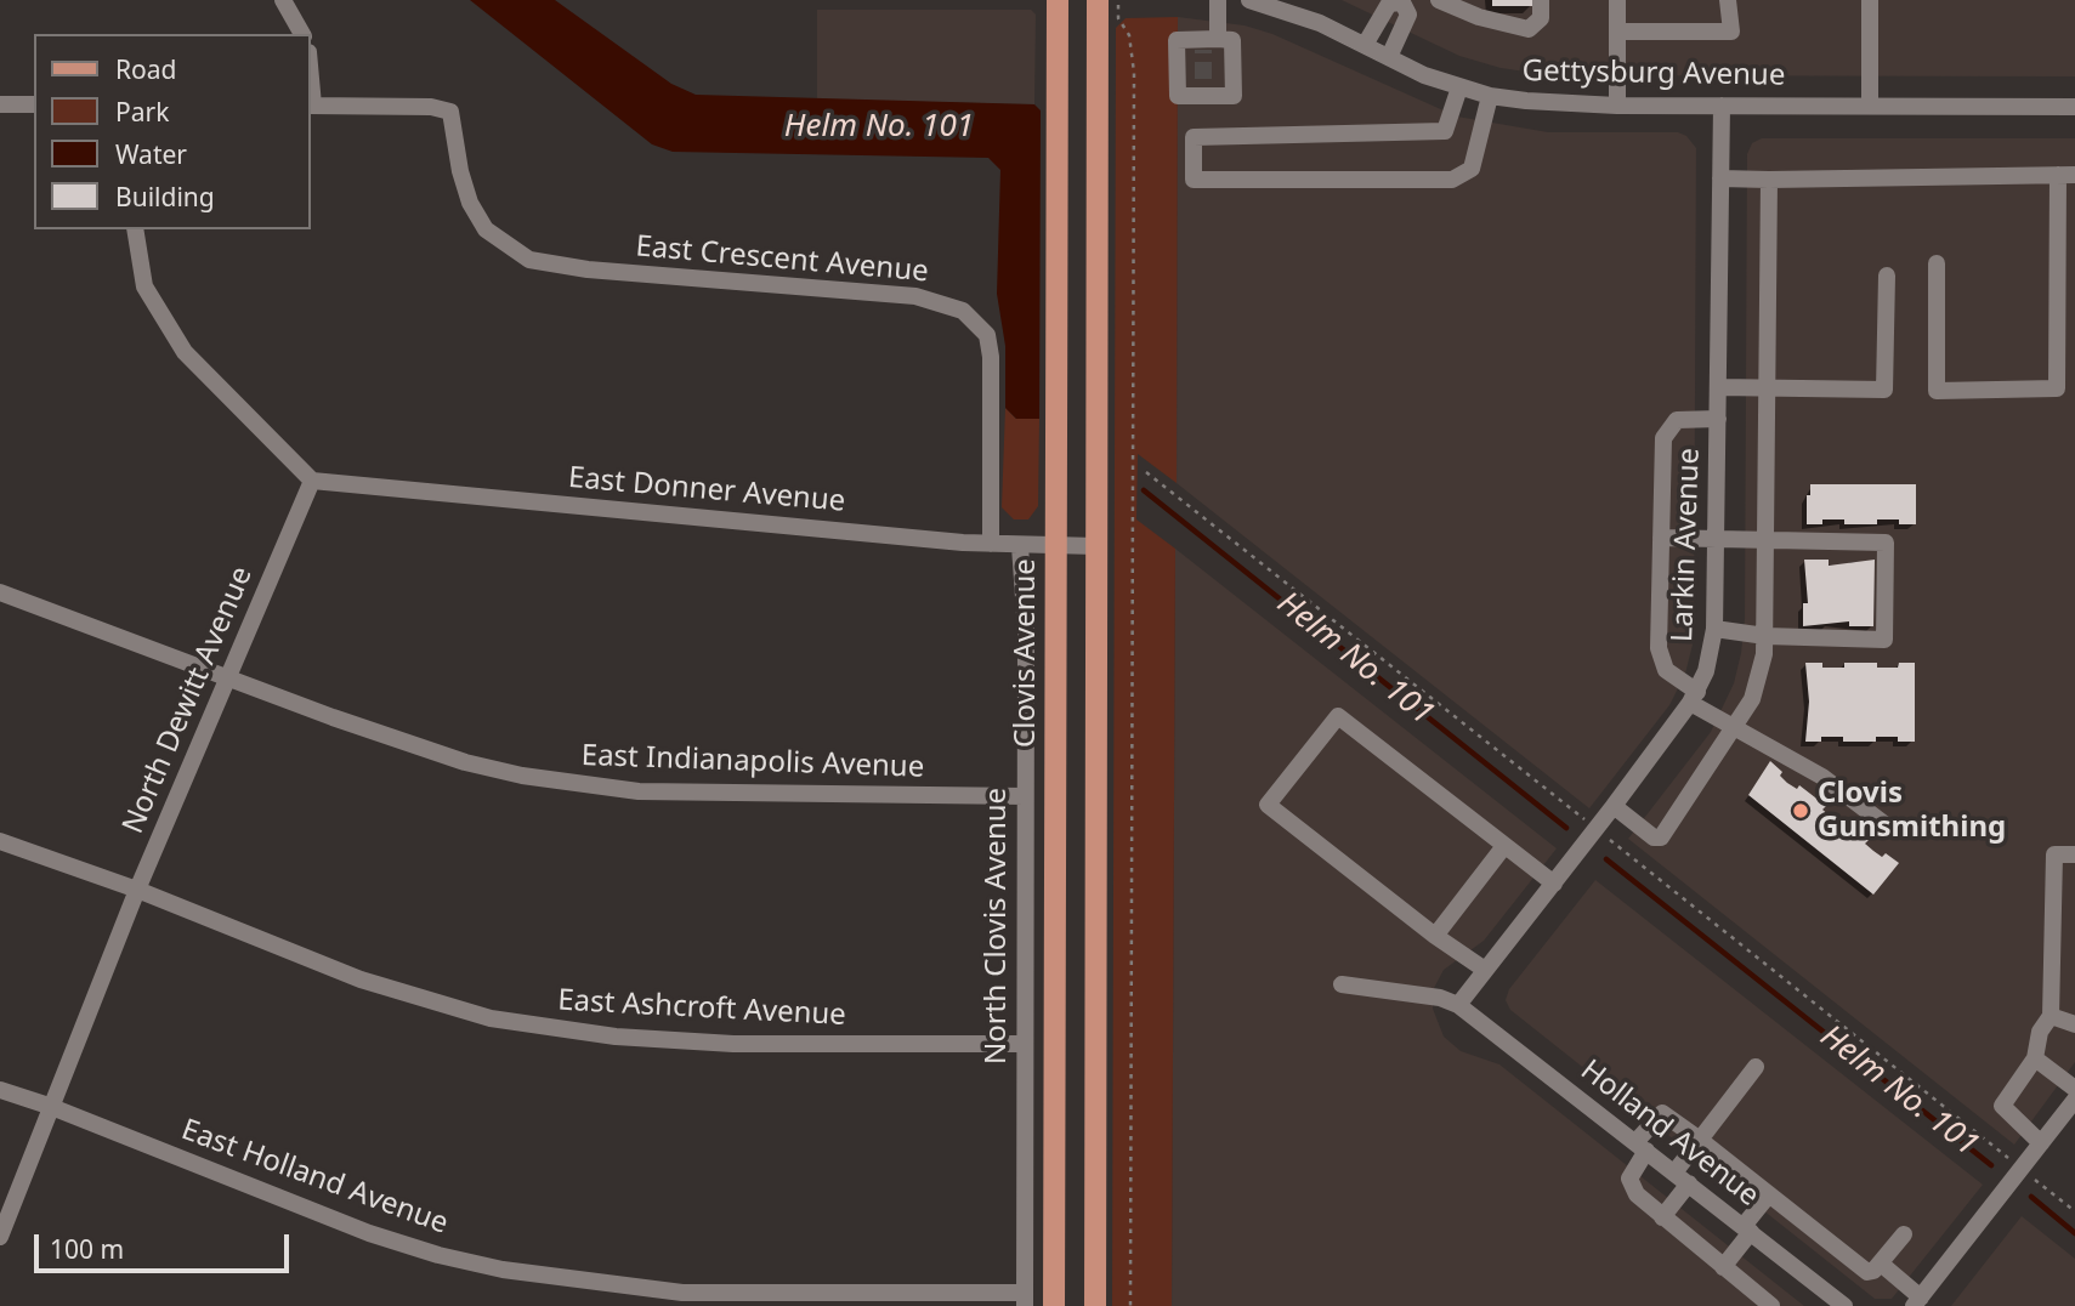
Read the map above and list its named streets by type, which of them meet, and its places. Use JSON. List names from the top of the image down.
{
  "streets": {
    "main road": ["Clovis Avenue"],
    "street": [
      "Gettysburg Avenue",
      "East Crescent Avenue",
      "East Donner Avenue",
      "Larkin Avenue",
      "North Dewitt Avenue",
      "East Indianapolis Avenue",
      "North Clovis Avenue",
      "East Ashcroft Avenue",
      "Holland Avenue",
      "East Holland Avenue"
    ]
  },
  "crossings": [
    ["Gettysburg Avenue", "Larkin Avenue"],
    ["East Crescent Avenue", "East Donner Avenue"],
    ["East Donner Avenue", "Clovis Avenue"],
    ["East Donner Avenue", "North Dewitt Avenue"],
    ["East Donner Avenue", "North Clovis Avenue"],
    ["Larkin Avenue", "Holland Avenue"],
    ["North Dewitt Avenue", "East Indianapolis Avenue"],
    ["North Dewitt Avenue", "East Ashcroft Avenue"],
    ["North Dewitt Avenue", "East Holland Avenue"],
    ["East Indianapolis Avenue", "North Clovis Avenue"],
    ["North Clovis Avenue", "East Ashcroft Avenue"],
    ["North Clovis Avenue", "East Holland Avenue"]
  ],
  "water": ["Helm No. 101"],
  "places": ["Clovis Gunsmithing"],
  "legend": [
    "Road",
    "Park",
    "Water",
    "Building"
  ],
  "scale_bar": "100 m"
}
